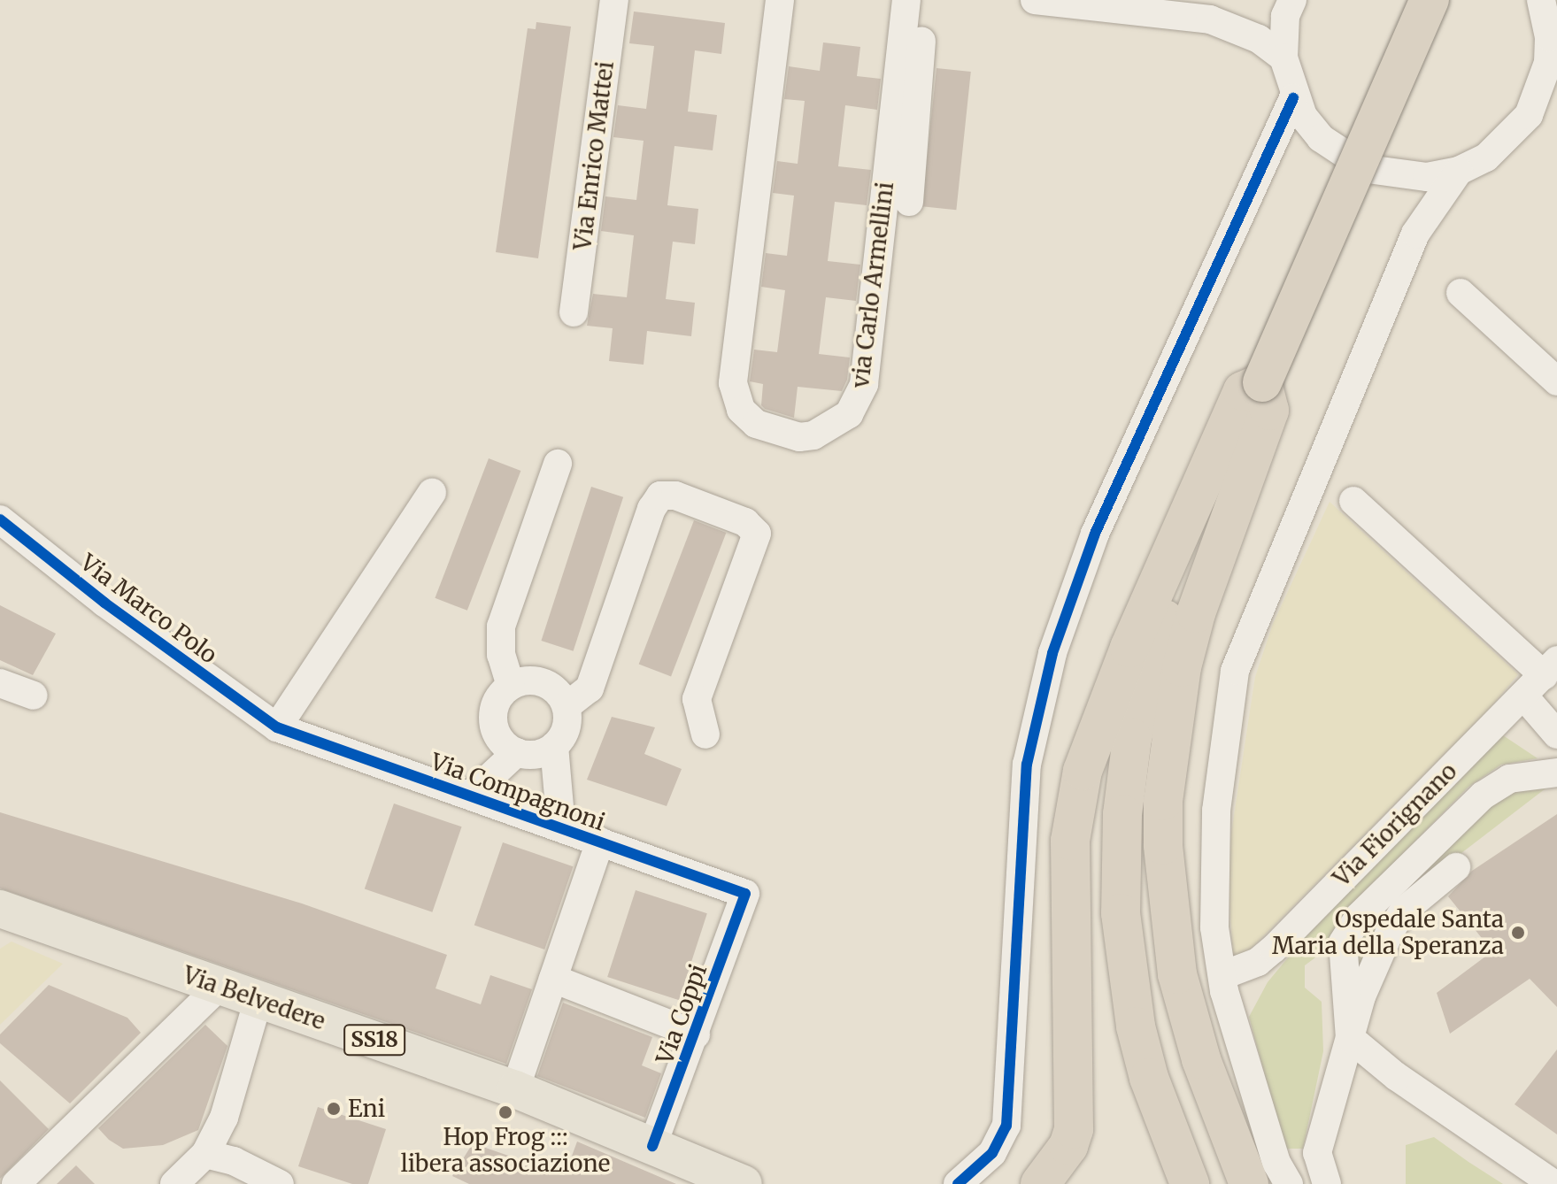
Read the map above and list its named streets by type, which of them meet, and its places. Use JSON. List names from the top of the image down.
{
  "streets": {
    "main road": ["Via Belvedere", "SS18"],
    "street": [
      "Via Enrico Mattei",
      "via Carlo Armellini",
      "Via Marco Polo",
      "Via Compagnoni",
      "Via Fiorignano",
      "Via Coppi"
    ]
  },
  "crossings": [
    ["Via Marco Polo", "Via Compagnoni"],
    ["Via Compagnoni", "Via Coppi"],
    ["Via Belvedere", "Via Coppi"]
  ],
  "places": ["Ospedale Santa Maria della Speranza", "Eni", "Hop Frog ::: libera associazione"]
}
